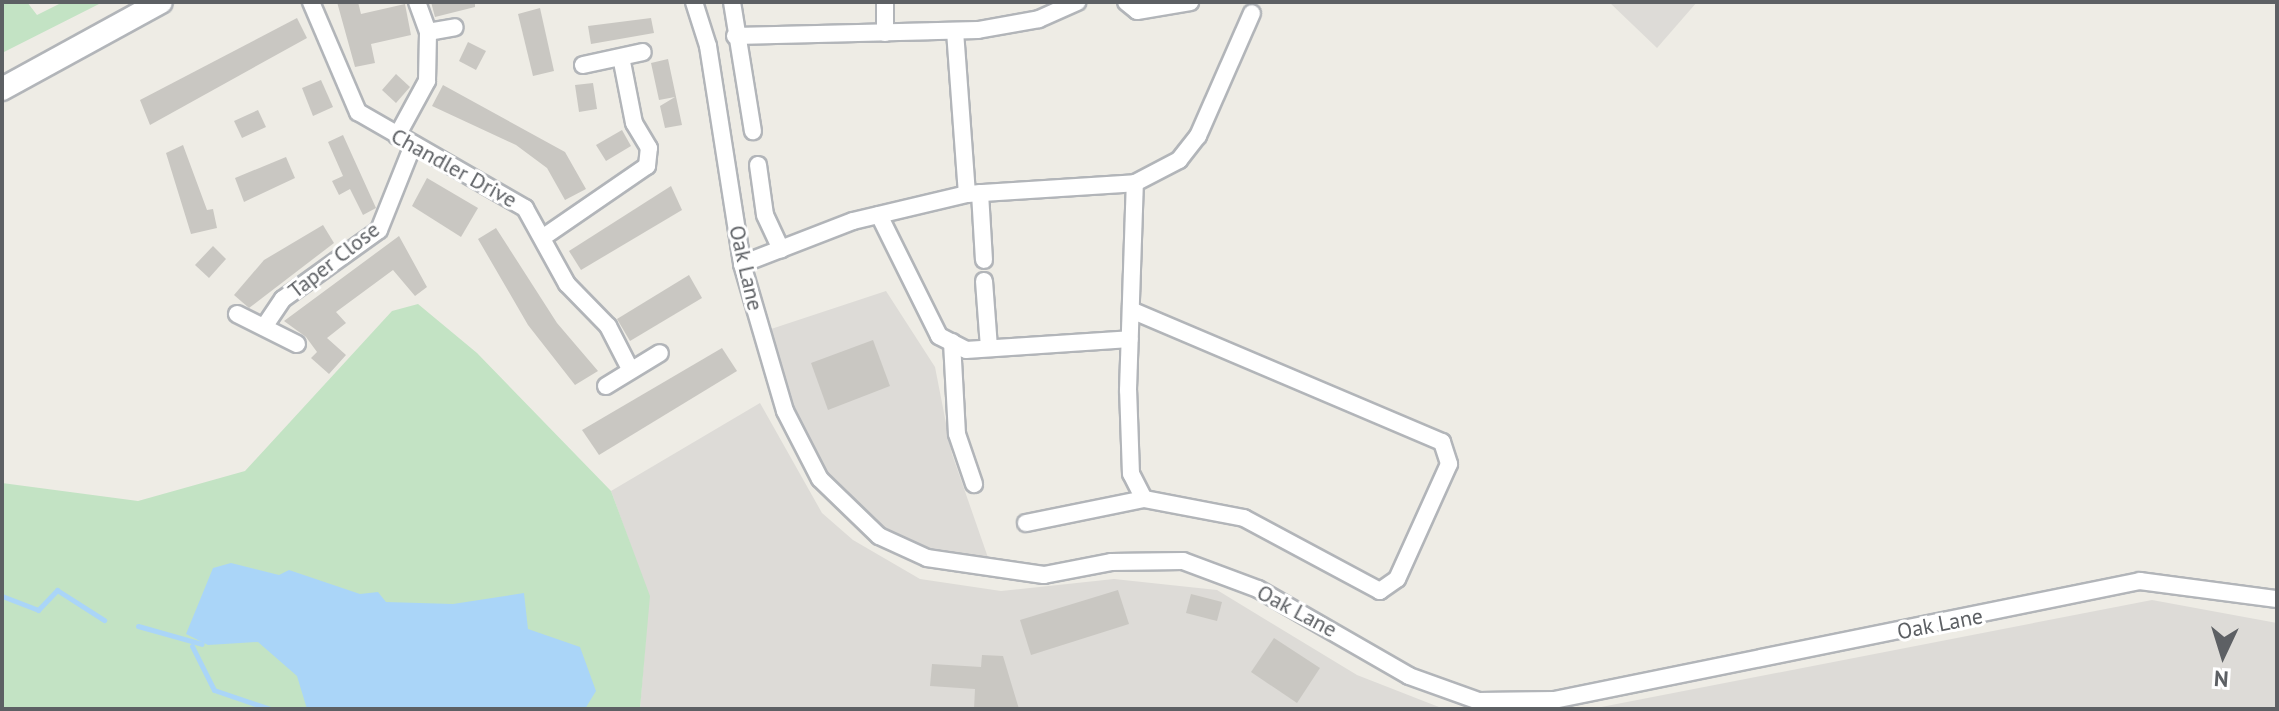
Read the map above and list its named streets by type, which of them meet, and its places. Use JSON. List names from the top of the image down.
{
  "streets": {
    "street": ["Chandler Drive", "Taper Close", "Oak Lane"]
  },
  "crossings": [
    ["Chandler Drive", "Taper Close"]
  ],
  "north": "bottom"
}
